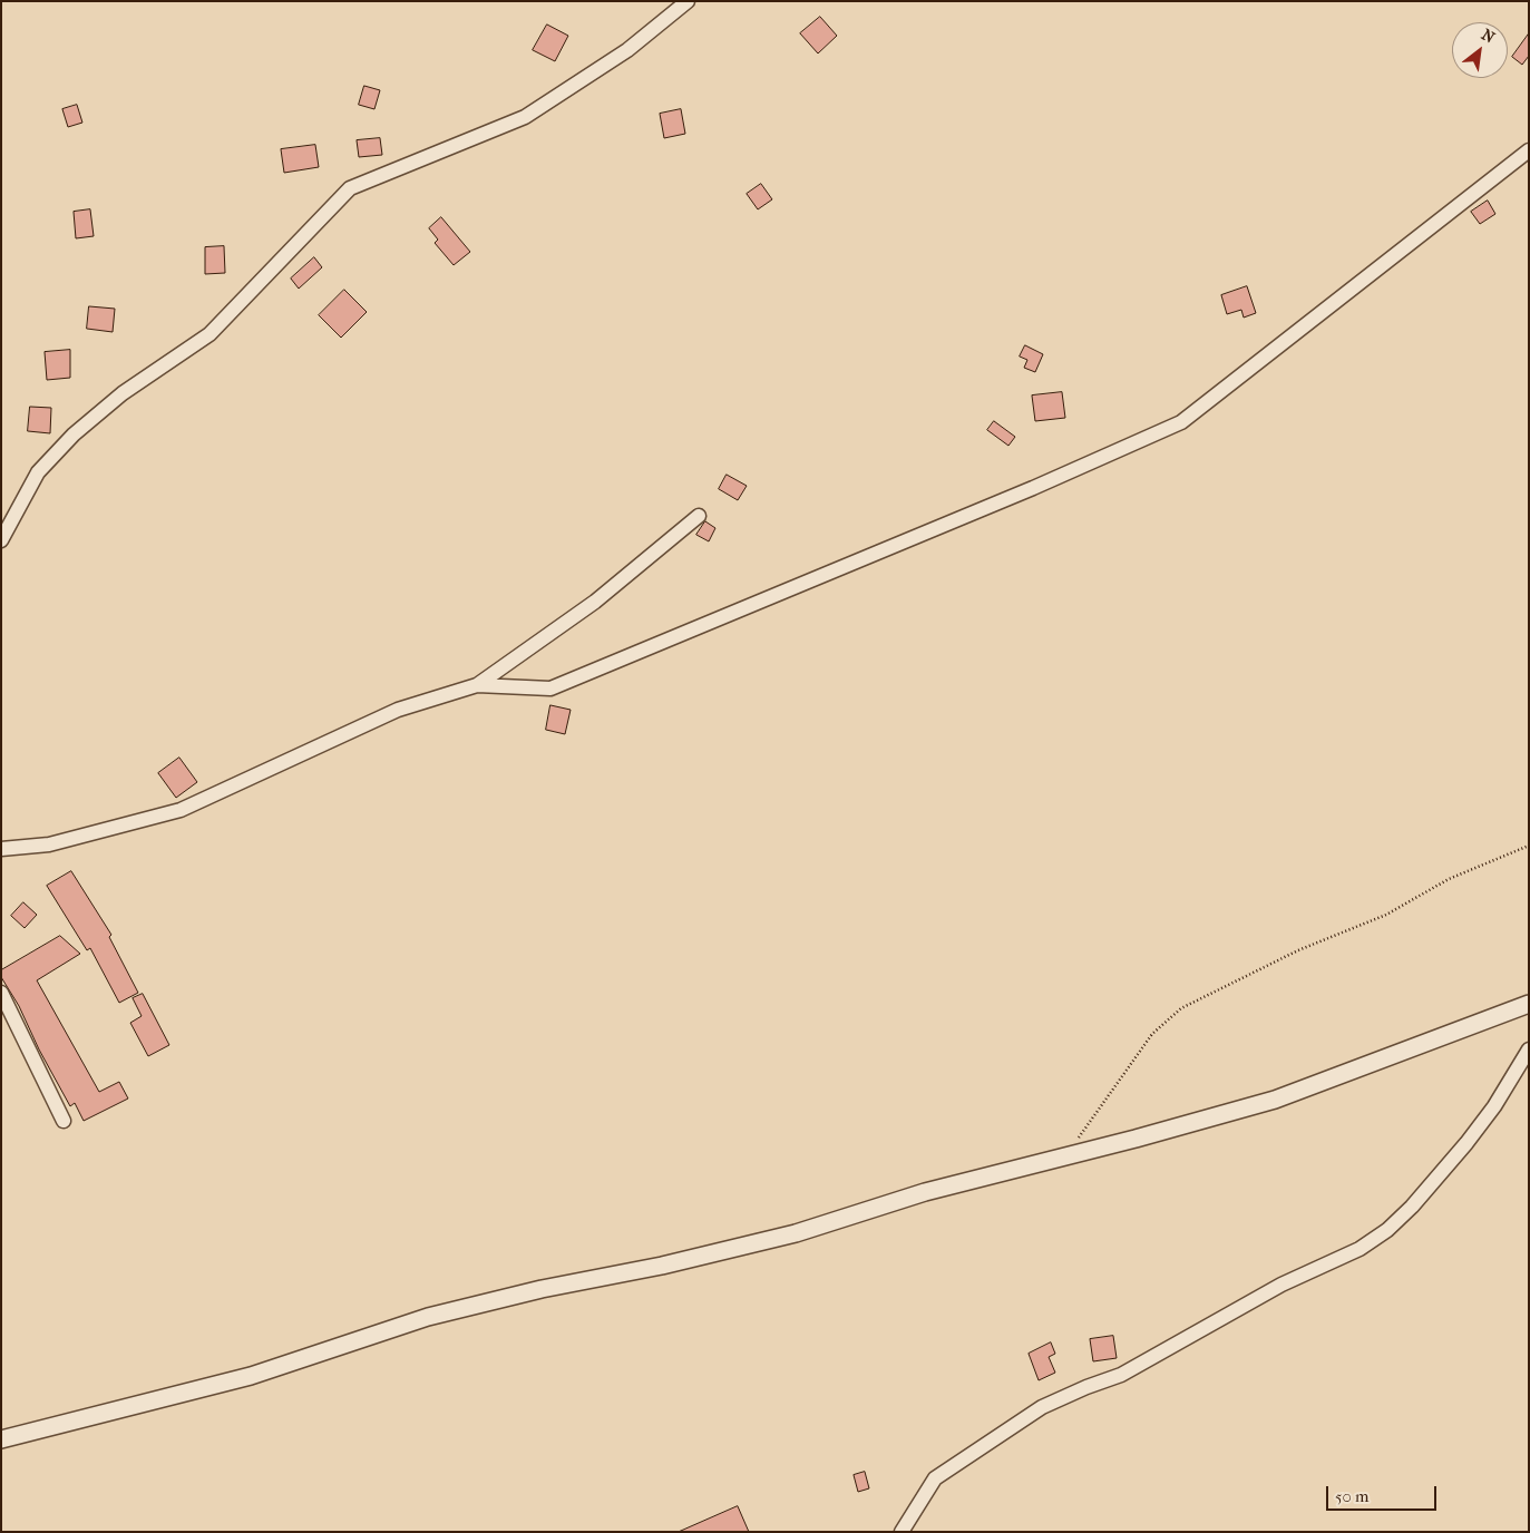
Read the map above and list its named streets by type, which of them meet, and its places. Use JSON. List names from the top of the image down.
{
  "scale_bar": "50 m",
  "north": "top right"
}
